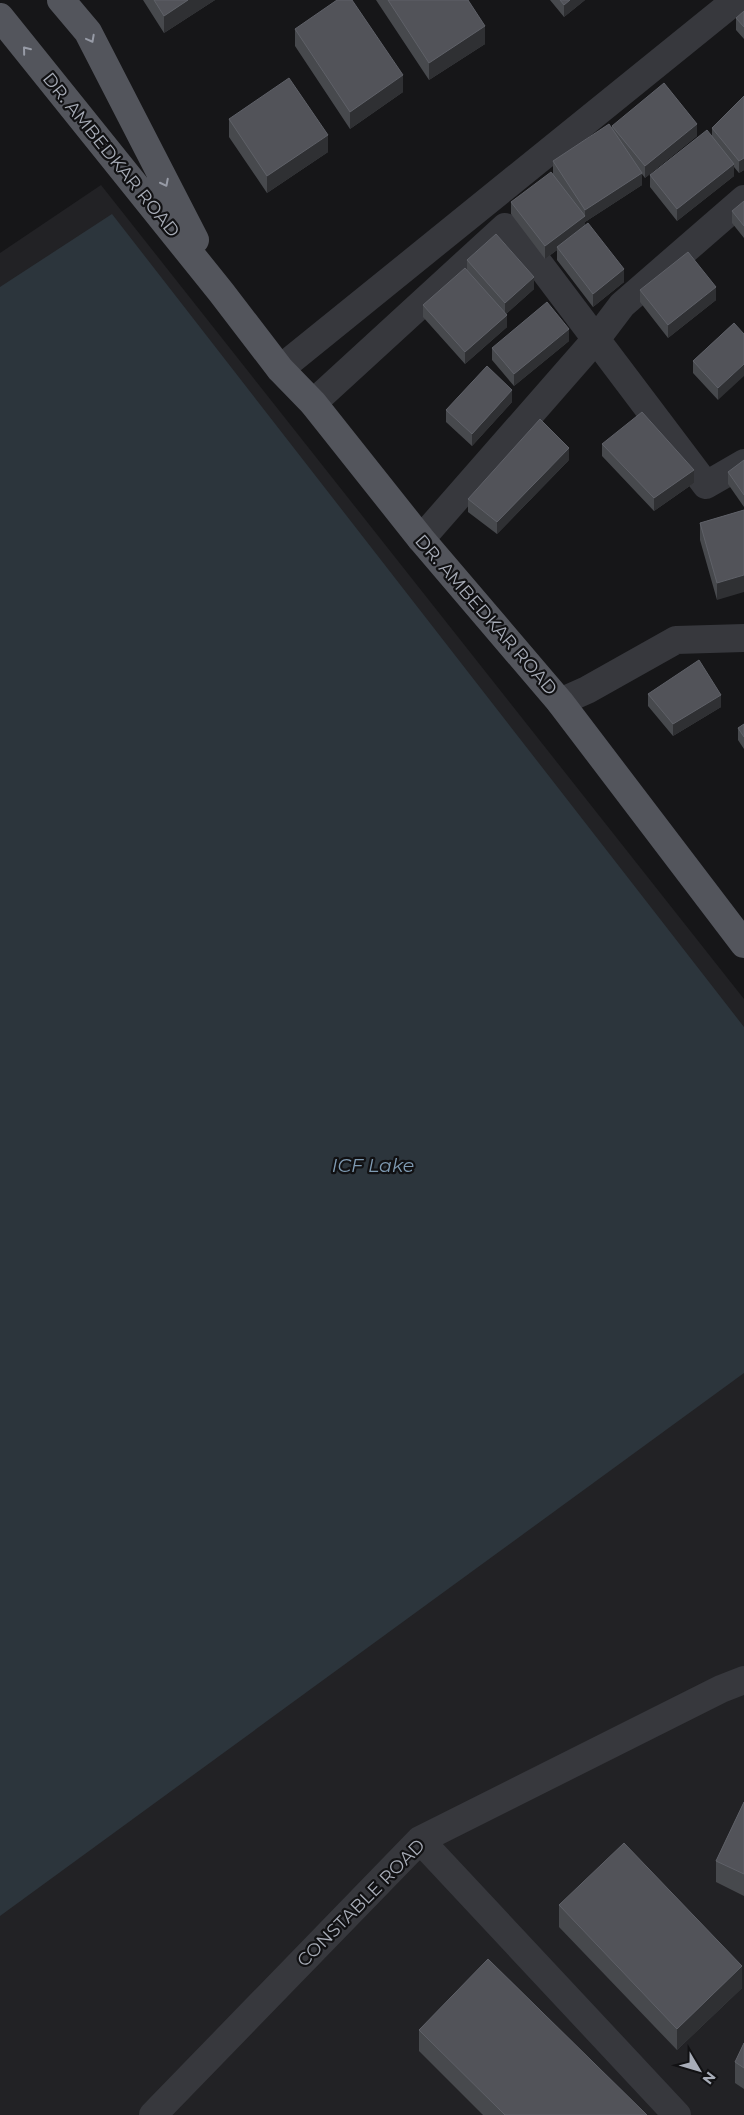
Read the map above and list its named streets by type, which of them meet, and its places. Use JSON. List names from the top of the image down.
{
  "streets": {
    "main road": ["DR. AMBEDKAR ROAD"],
    "street": ["CONSTABLE ROAD"]
  },
  "water": ["ICF Lake"],
  "north": "bottom right"
}
